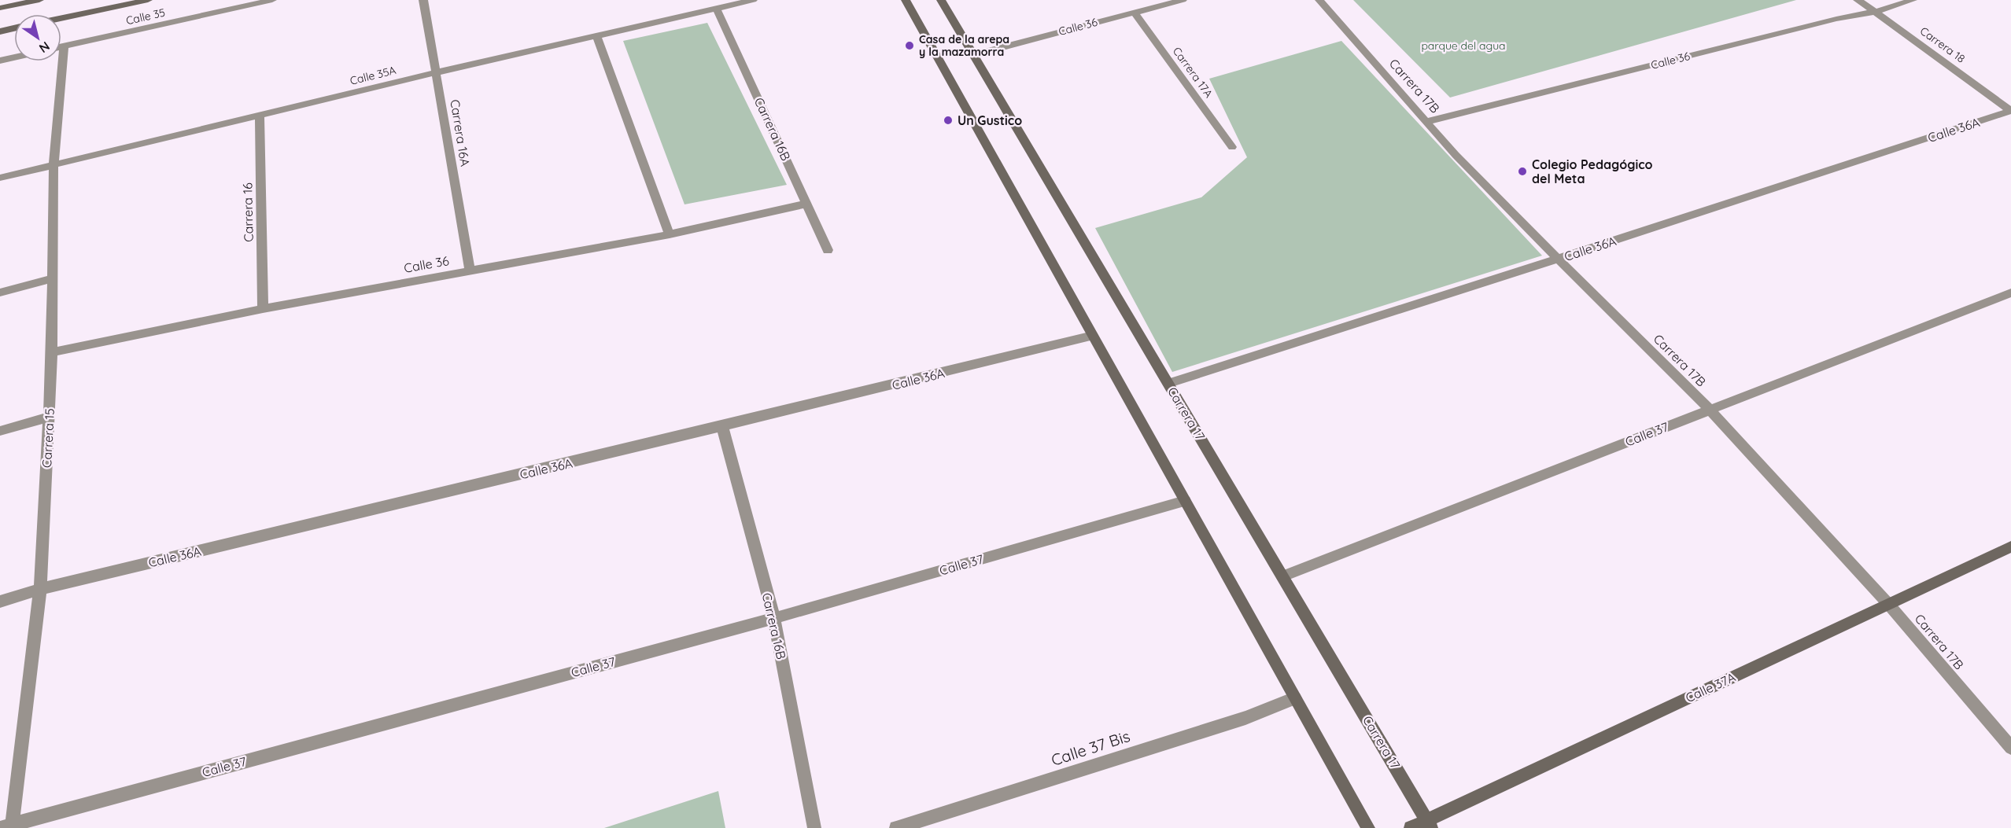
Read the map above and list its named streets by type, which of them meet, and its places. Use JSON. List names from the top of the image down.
{
  "streets": {
    "street": [
      "Calle 35",
      "Calle 36",
      "Carrera 18",
      "Carrera 17A",
      "Calle 35A",
      "Carrera 17B",
      "Carrera 16B",
      "Calle 36A",
      "Carrera 16A",
      "Carrera 16",
      "Carrera 17",
      "Calle 37",
      "Carrera 15",
      "Calle 37A",
      "Calle 37 Bis"
    ]
  },
  "crossings": [
    ["Calle 36", "Carrera 18"],
    ["Calle 36", "Carrera 17A"],
    ["Calle 36", "Carrera 17B"],
    ["Calle 36", "Carrera 16B"],
    ["Calle 36", "Carrera 16A"],
    ["Calle 36", "Carrera 16"],
    ["Calle 36", "Carrera 17"],
    ["Calle 36", "Carrera 15"],
    ["Carrera 18", "Calle 36A"],
    ["Calle 35A", "Carrera 16B"],
    ["Calle 35A", "Carrera 16A"],
    ["Calle 35A", "Carrera 16"],
    ["Calle 35A", "Carrera 15"],
    ["Carrera 17B", "Calle 36A"],
    ["Carrera 17B", "Calle 37"],
    ["Carrera 17B", "Calle 37A"],
    ["Carrera 16B", "Calle 36A"],
    ["Carrera 16B", "Calle 37"],
    ["Calle 36A", "Carrera 17"],
    ["Calle 36A", "Carrera 15"],
    ["Carrera 17", "Calle 37"],
    ["Carrera 17", "Calle 37A"],
    ["Calle 37", "Carrera 15"]
  ],
  "parks": ["parque del agua"],
  "places": ["Casa de la arepa y la mazamorra", "Un Gustico", "Colegio Pedagógico del Meta"],
  "north": "bottom right"
}
